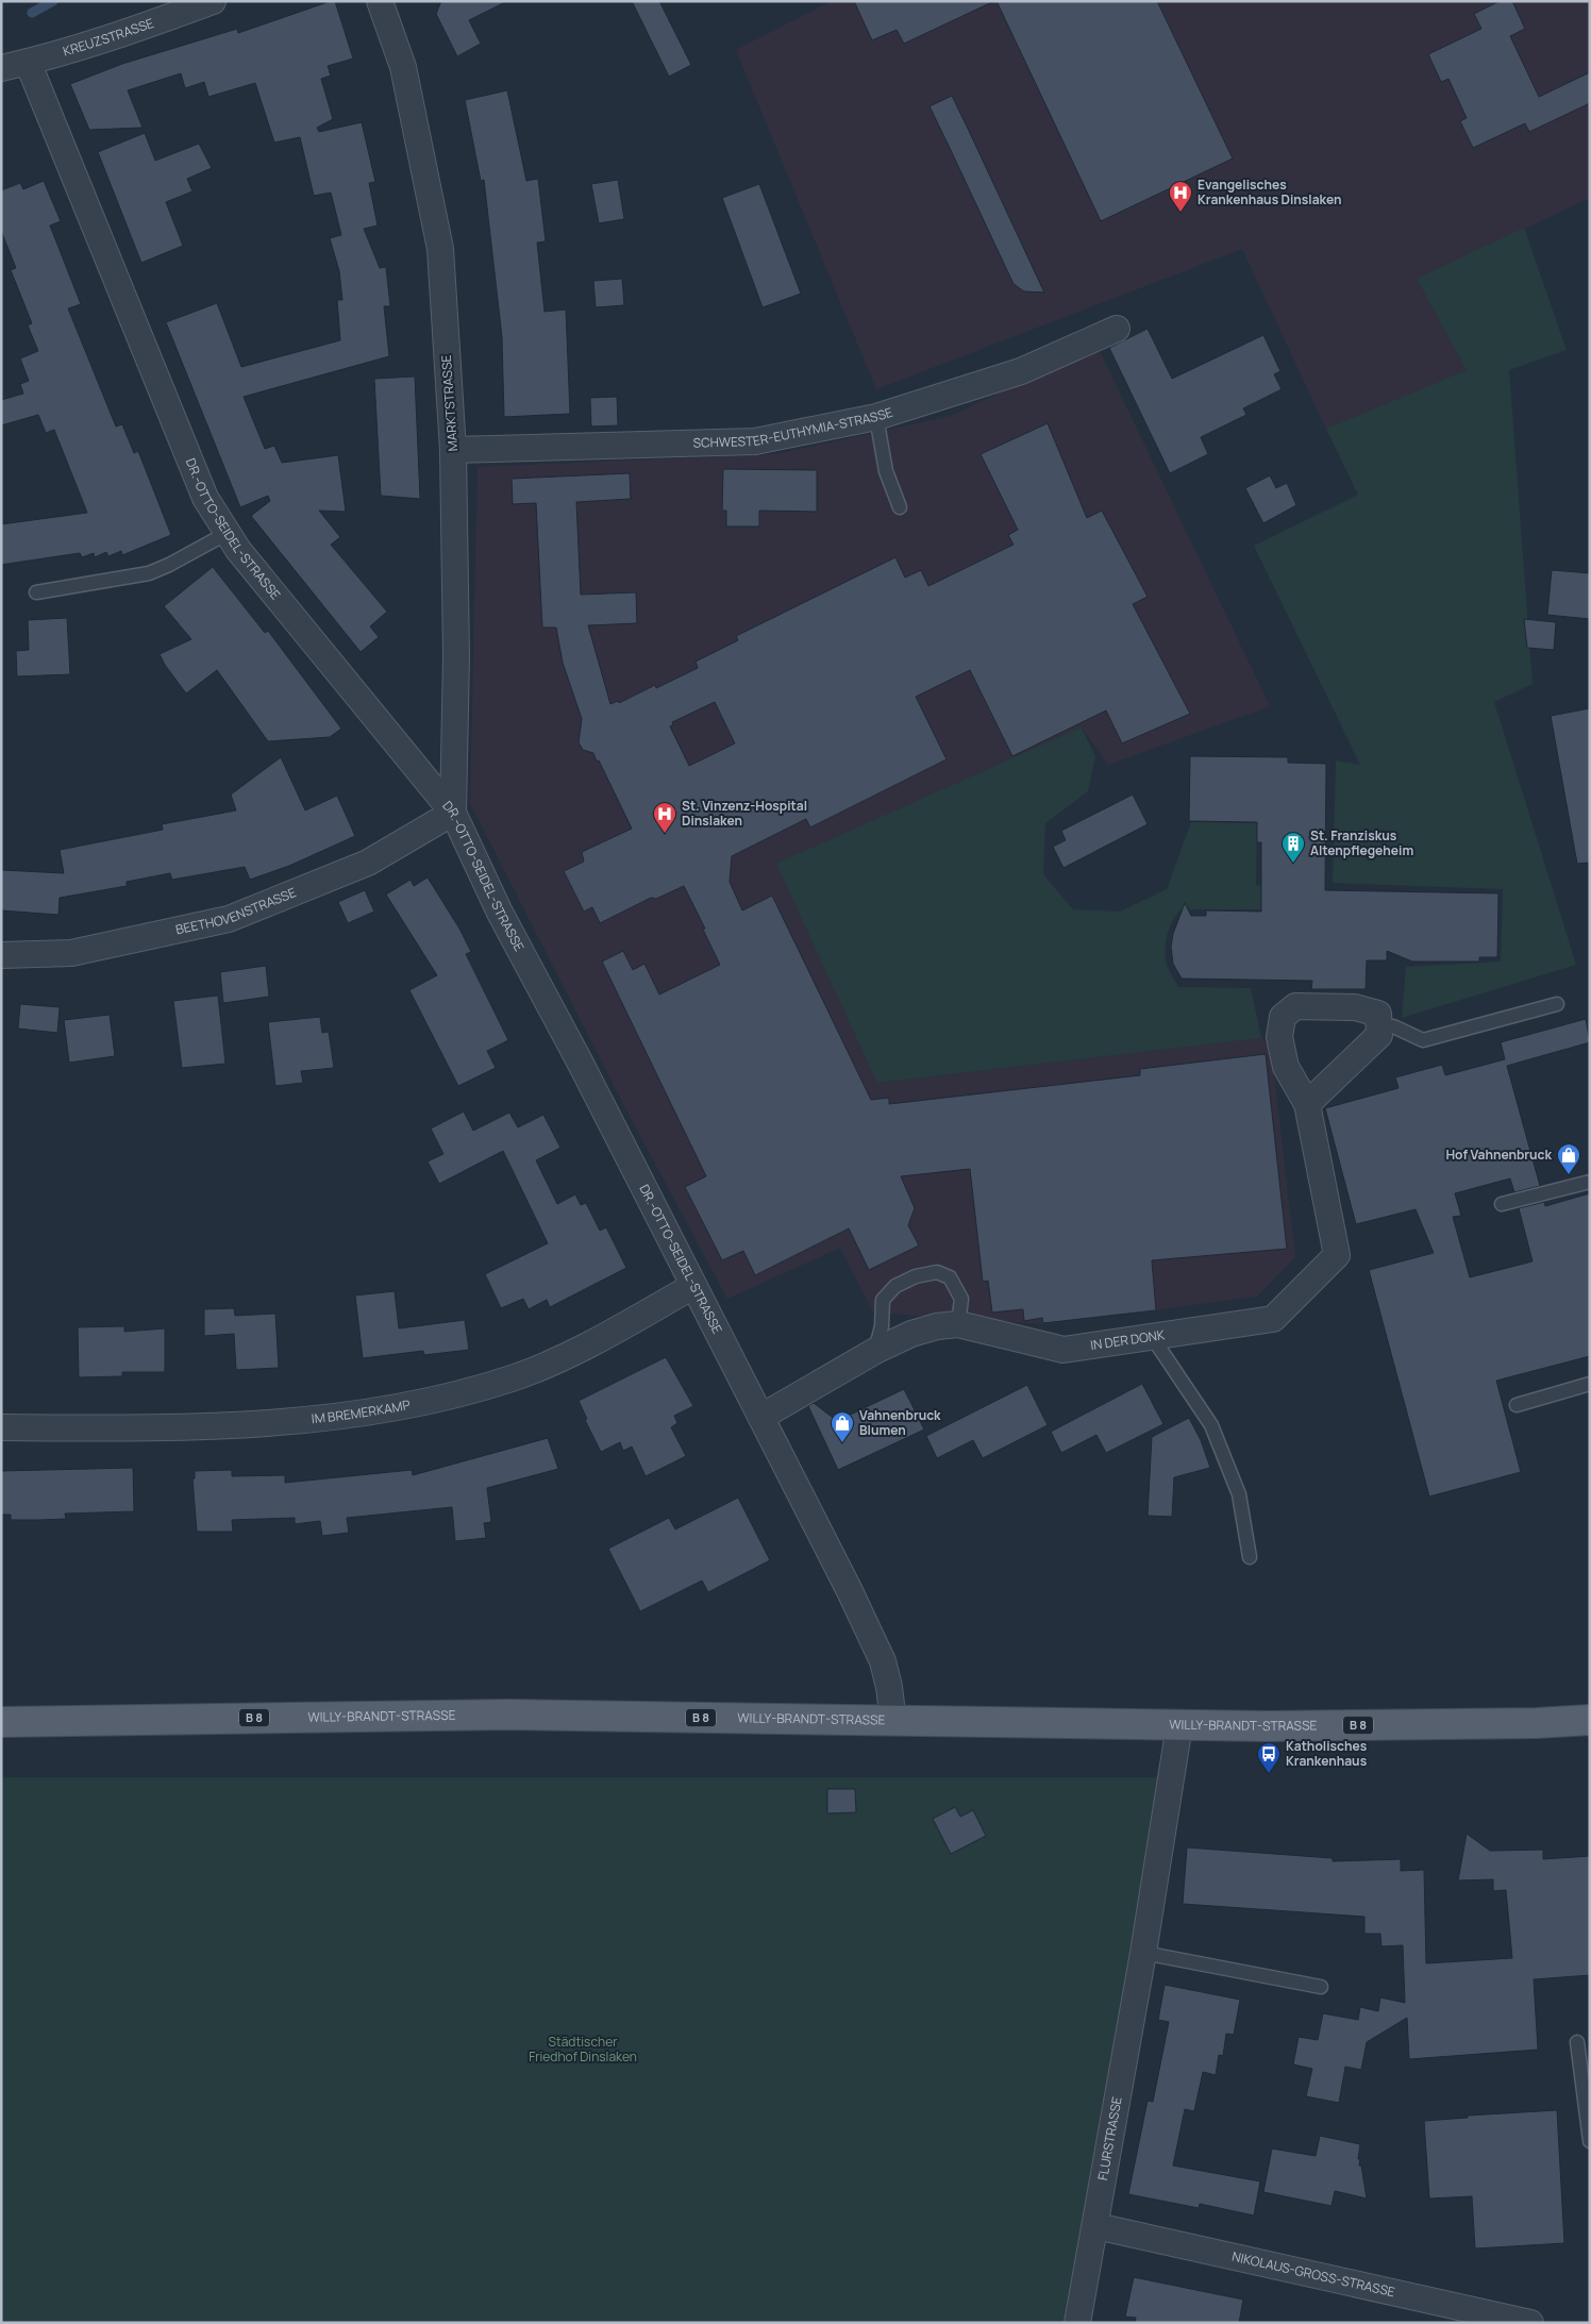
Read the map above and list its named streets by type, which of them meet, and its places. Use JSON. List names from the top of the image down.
{
  "streets": {
    "main road": ["WILLY-BRANDT-STRASSE", "B 8"],
    "street": [
      "KREUZSTRASSE",
      "MARKTSTRASSE",
      "SCHWESTER-EUTHYMIA-STRASSE",
      "DR.-OTTO-SEIDEL-STRASSE",
      "BEETHOVENSTRASSE",
      "IN DER DONK",
      "IM BREMERKAMP",
      "FLURSTRASSE",
      "NIKOLAUS-GROSS-STRASSE"
    ]
  },
  "crossings": [
    ["KREUZSTRASSE", "DR.-OTTO-SEIDEL-STRASSE"],
    ["MARKTSTRASSE", "SCHWESTER-EUTHYMIA-STRASSE"],
    ["MARKTSTRASSE", "DR.-OTTO-SEIDEL-STRASSE"],
    ["MARKTSTRASSE", "BEETHOVENSTRASSE"],
    ["DR.-OTTO-SEIDEL-STRASSE", "BEETHOVENSTRASSE"],
    ["DR.-OTTO-SEIDEL-STRASSE", "IN DER DONK"],
    ["DR.-OTTO-SEIDEL-STRASSE", "IM BREMERKAMP"],
    ["DR.-OTTO-SEIDEL-STRASSE", "WILLY-BRANDT-STRASSE"],
    ["WILLY-BRANDT-STRASSE", "FLURSTRASSE"],
    ["FLURSTRASSE", "NIKOLAUS-GROSS-STRASSE"]
  ],
  "parks": ["Städtischer Friedhof Dinslaken"],
  "places": {
    "hospital": ["Evangelisches Krankenhaus Dinslaken", "St. Vinzenz-Hospital Dinslaken"],
    "building": ["St. Franziskus Altenpflegeheim"],
    "shop": ["Hof Vahnenbruck", "Vahnenbruck Blumen"],
    "bus stop": ["Katholisches Krankenhaus"]
  }
}
